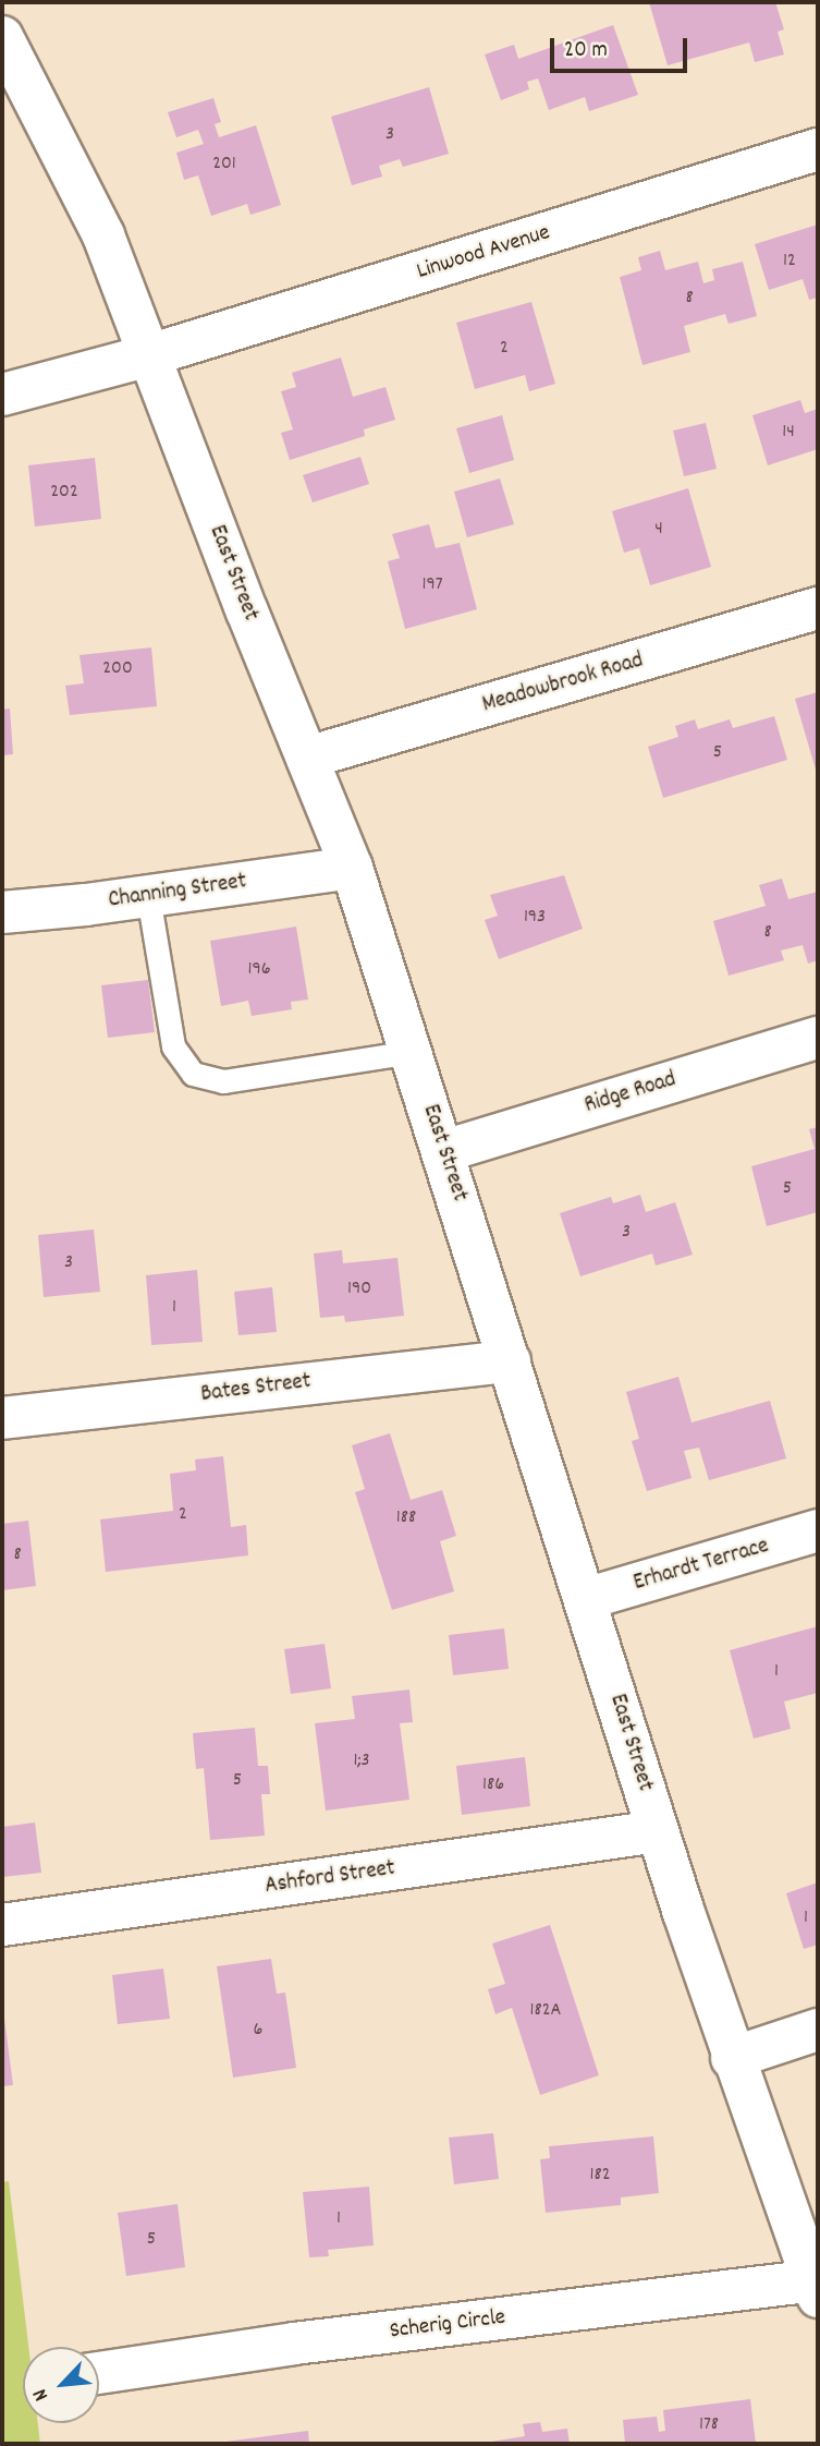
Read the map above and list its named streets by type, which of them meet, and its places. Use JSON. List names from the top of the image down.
{
  "streets": {
    "street": [
      "Linwood Avenue",
      "East Street",
      "Meadowbrook Road",
      "Channing Street",
      "Ridge Road",
      "Bates Street",
      "Erhardt Terrace",
      "Ashford Street",
      "Scherig Circle"
    ]
  },
  "crossings": [
    ["Linwood Avenue", "East Street"],
    ["East Street", "Meadowbrook Road"],
    ["East Street", "Channing Street"],
    ["East Street", "Ridge Road"],
    ["East Street", "Bates Street"],
    ["East Street", "Erhardt Terrace"],
    ["East Street", "Ashford Street"],
    ["East Street", "Scherig Circle"]
  ],
  "house_numbers": [
    "3",
    "201",
    "12",
    "8",
    "2",
    "14",
    "202",
    "4",
    "197",
    "200",
    "5",
    "193",
    "8",
    "196",
    "5",
    "3",
    "3",
    "190",
    "1",
    "2",
    "188",
    "8",
    "1",
    "1;3",
    "5",
    "186",
    "1",
    "182A",
    "6",
    "182",
    "1",
    "5",
    "178"
  ],
  "scale_bar": "20 m",
  "north": "bottom left"
}
